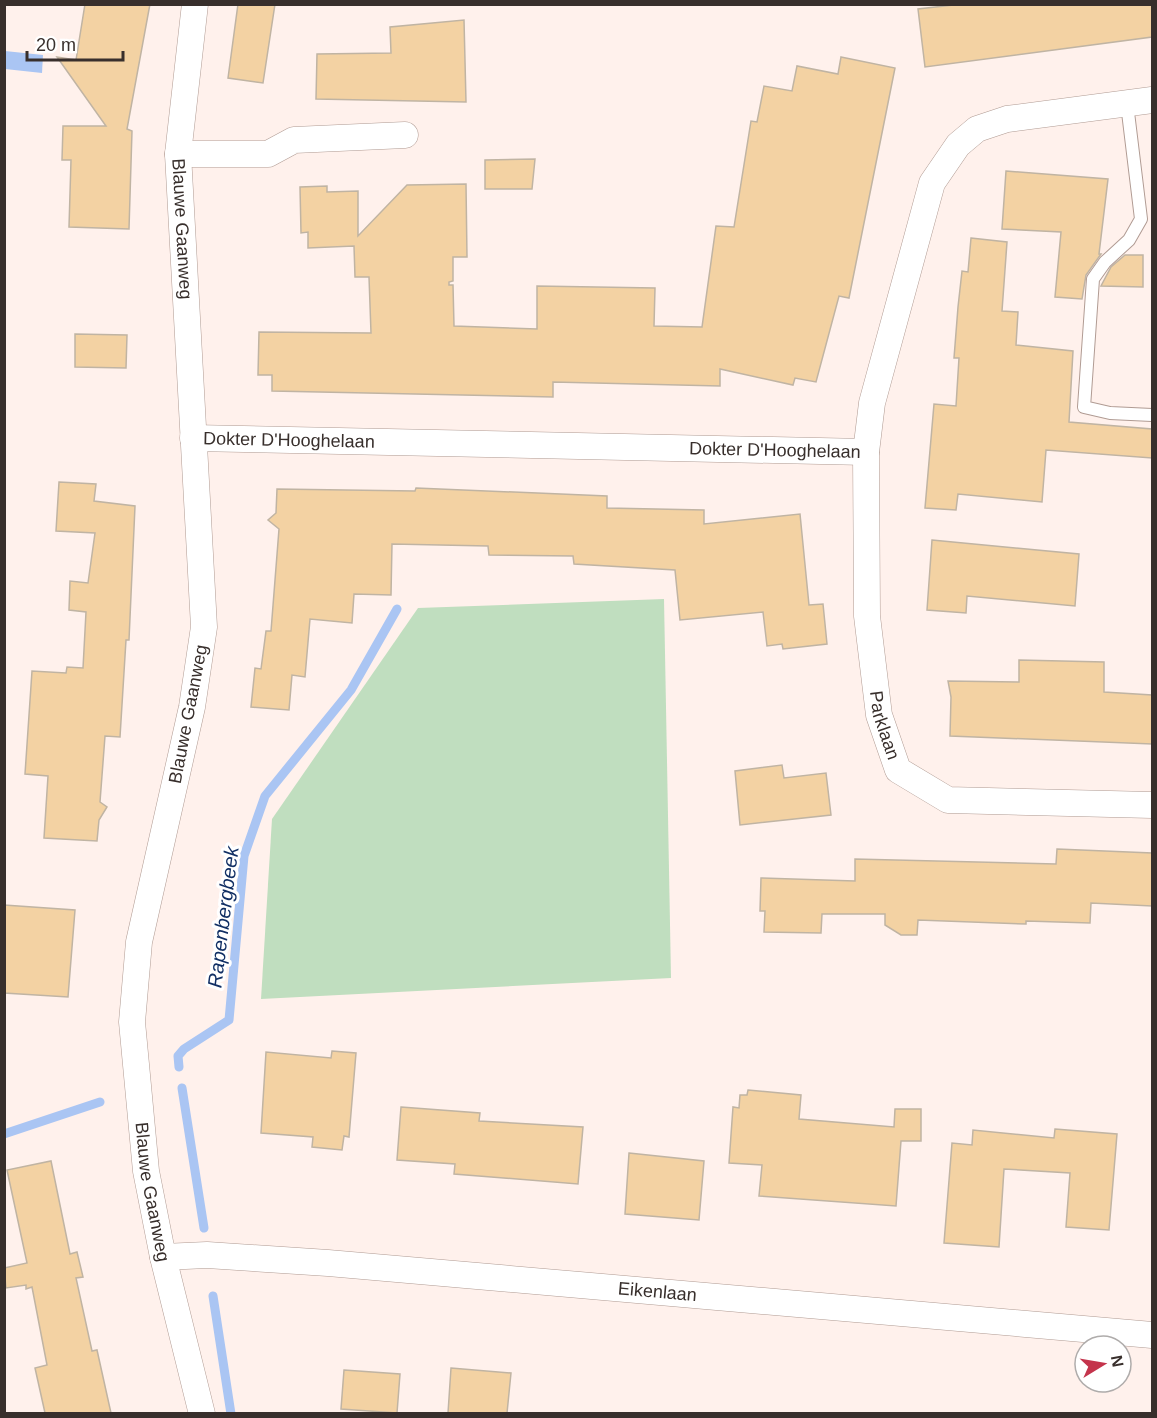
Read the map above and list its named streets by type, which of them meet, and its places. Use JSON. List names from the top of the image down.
{
  "streets": {
    "street": [
      "Blauwe Gaanweg",
      "Dokter D'Hooghelaan",
      "Parklaan",
      "Eikenlaan"
    ]
  },
  "crossings": [
    ["Blauwe Gaanweg", "Dokter D'Hooghelaan"],
    ["Blauwe Gaanweg", "Eikenlaan"],
    ["Dokter D'Hooghelaan", "Parklaan"]
  ],
  "water": ["Rapenbergbeek"],
  "scale_bar": "20 m",
  "north": "right"
}
